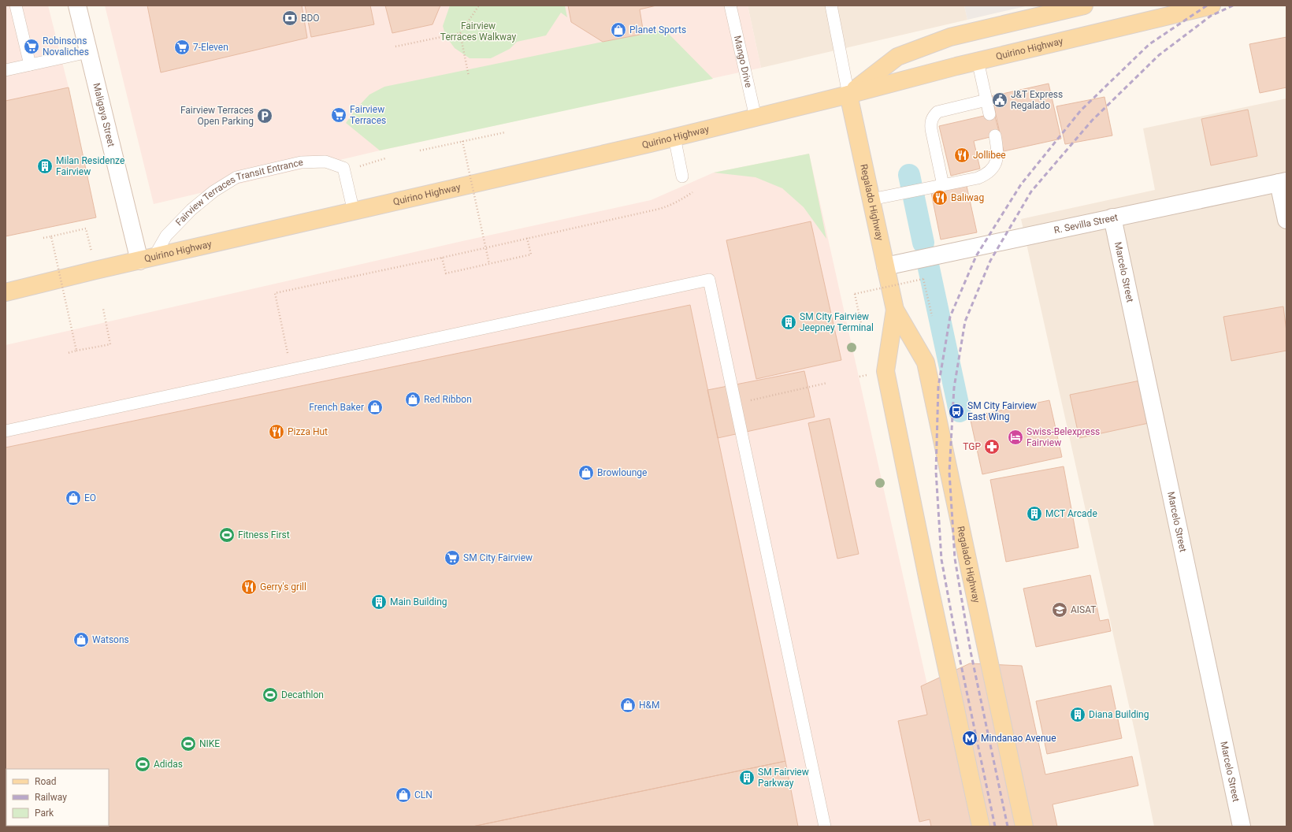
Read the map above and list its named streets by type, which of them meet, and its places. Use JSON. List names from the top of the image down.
{
  "streets": {
    "main road": ["Quirino Highway", "Regalado Highway"],
    "street": ["Maligaya Street", "R. Sevilla Street", "Marcelo Street"],
    "lane": ["Mango Drive", "Fairview Terraces Transit Entrance"]
  },
  "crossings": [
    ["Quirino Highway", "Mango Drive"],
    ["Quirino Highway", "Maligaya Street"],
    ["Quirino Highway", "Fairview Terraces Transit Entrance"],
    ["Quirino Highway", "Regalado Highway"],
    ["Maligaya Street", "Fairview Terraces Transit Entrance"],
    ["Regalado Highway", "R. Sevilla Street"],
    ["R. Sevilla Street", "Marcelo Street"]
  ],
  "parks": ["Fairview Terraces Walkway"],
  "places": {
    "bank": ["BDO"],
    "shop": [
      "Planet Sports",
      "Red Ribbon",
      "French Baker",
      "Browlounge",
      "EO",
      "Watsons",
      "H&M",
      "CLN"
    ],
    "supermarket": [
      "Robinsons Novaliches",
      "7-Eleven",
      "Fairview Terraces",
      "SM City Fairview"
    ],
    "public building": ["J&T Express Regalado"],
    "parking": ["Fairview Terraces Open Parking"],
    "restaurant": [
      "Jollibee",
      "Baliwag",
      "Pizza Hut",
      "Gerry's grill"
    ],
    "building": [
      "Milan Residenze Fairview",
      "SM City Fairview Jeepney Terminal",
      "MCT Arcade",
      "Main Building",
      "Diana Building",
      "SM Fairview Parkway"
    ],
    "bus stop": ["SM City Fairview East Wing"],
    "hotel": ["Swiss-Belexpress Fairview"],
    "pharmacy": ["TGP"],
    "sports": [
      "Fitness First",
      "Decathlon",
      "NIKE",
      "Adidas"
    ],
    "school or university": ["AISAT"],
    "metro station": ["Mindanao Avenue"]
  },
  "legend": ["Road", "Railway", "Park"]
}
